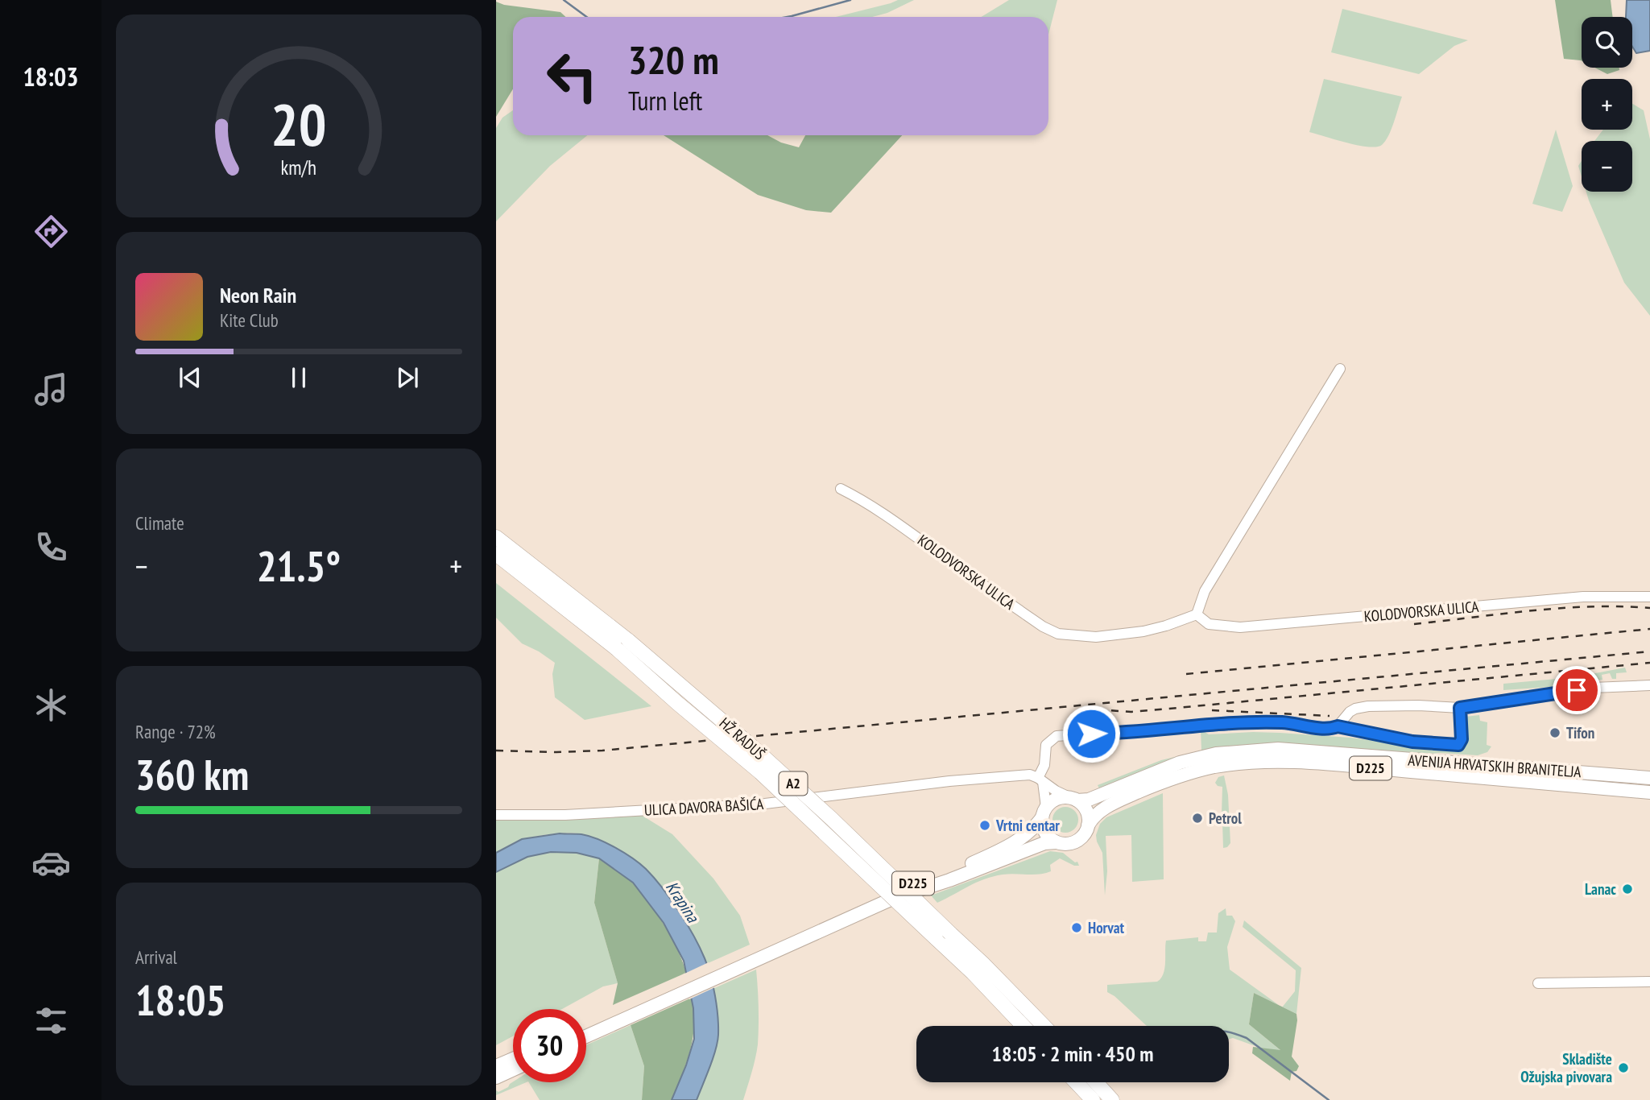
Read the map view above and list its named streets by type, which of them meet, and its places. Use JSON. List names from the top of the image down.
{
  "streets": {
    "highway": ["HŽ RADUŠ", "A2"],
    "main road": ["AVENIJA HRVATSKIH BRANITELJA", "D225"],
    "street": ["KOLODVORSKA ULICA", "ULICA DAVORA BAŠIĆA"]
  },
  "crossings": [
    ["AVENIJA HRVATSKIH BRANITELJA", "D225"],
    ["AVENIJA HRVATSKIH BRANITELJA", "ULICA DAVORA BAŠIĆA"],
    ["D225", "ULICA DAVORA BAŠIĆA"]
  ],
  "water": ["Krapina"],
  "places": [
    "Tifon",
    "Petrol",
    "Vrtni centar",
    "Lanac",
    "Horvat",
    "Skladište Ožujska pivovara"
  ],
  "page": {
    "tabs": "18:03",
    "map_buttons": ["+", "−"],
    "turn": ["320 m", "Turn left"],
    "song": ["Neon Rain", "Kite Club"],
    "tile": [
      "Climate",
      ["Range · 72%", "360 km"],
      ["Arrival", "18:05"]
    ],
    "heat": ["−", "21.5°", "+"],
    "limit": "30",
    "trip": "18:05 · 2 min · 450 m",
    "gauge": ["20", "km/h"]
  }
}
